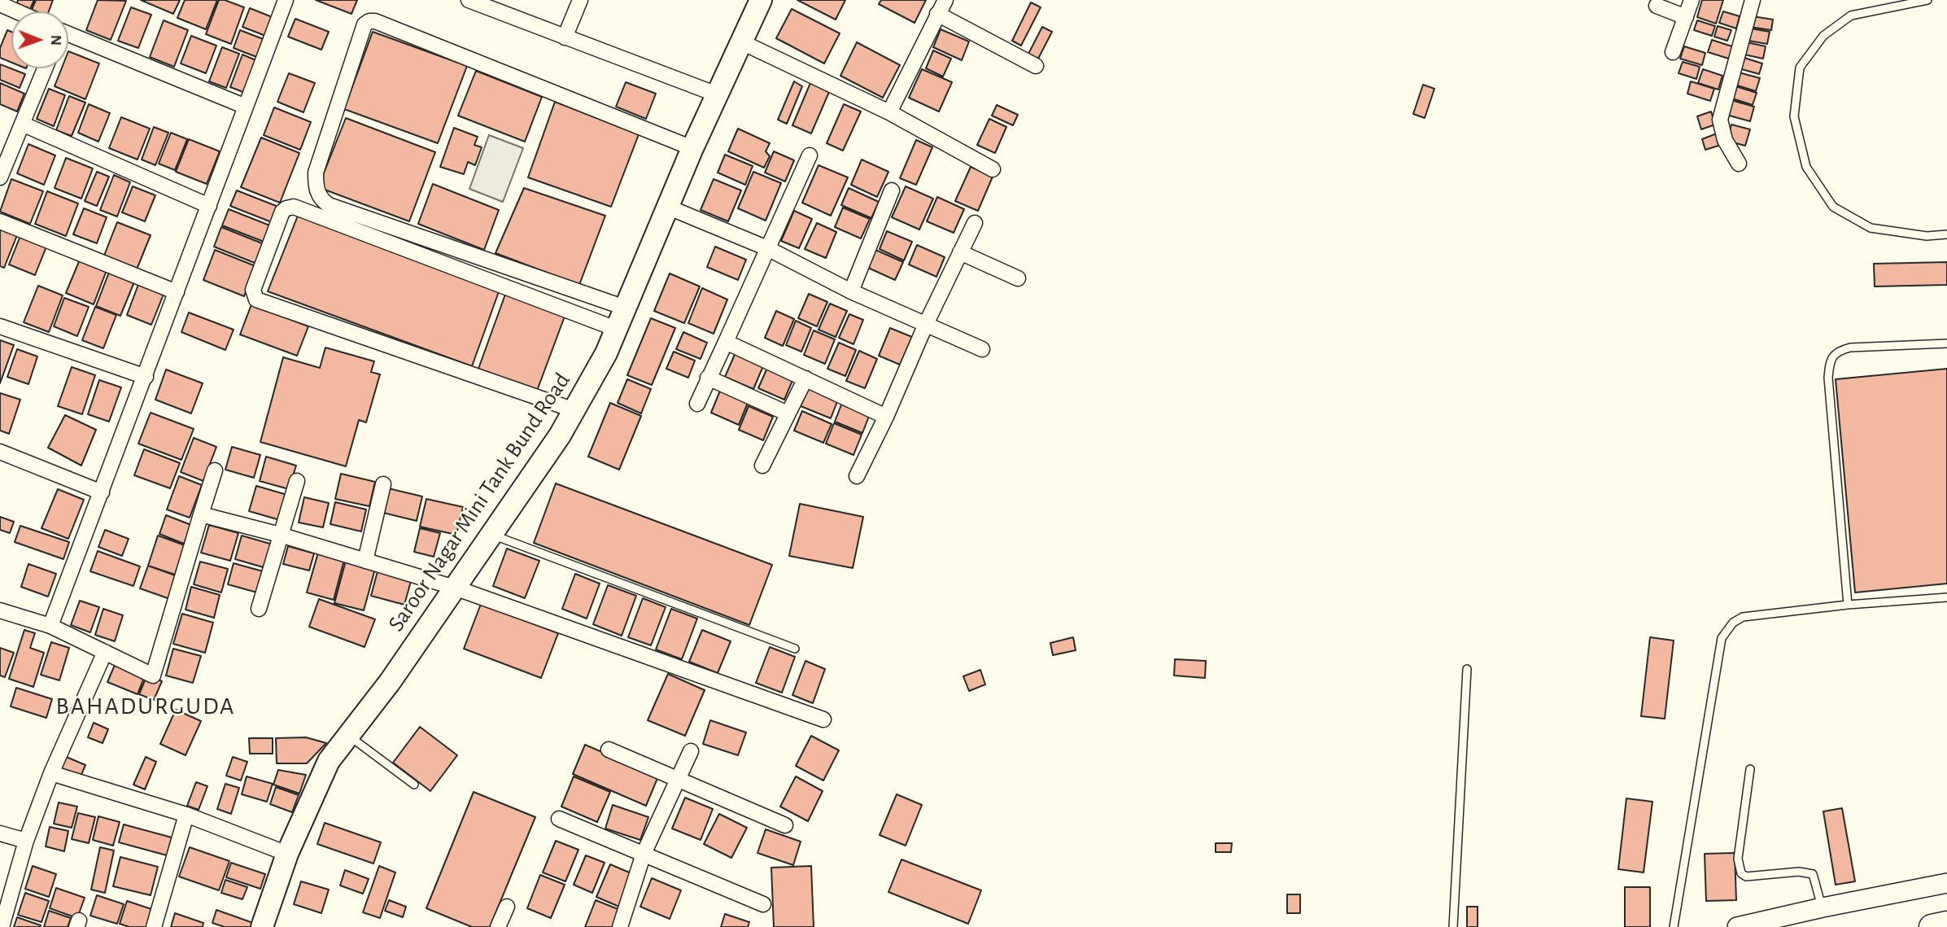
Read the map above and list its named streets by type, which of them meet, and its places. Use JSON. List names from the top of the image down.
{
  "streets": {
    "main road": ["Saroor Nagar Mini Tank Bund Road"]
  },
  "districts": ["BAHADURGUDA"],
  "north": "right"
}
